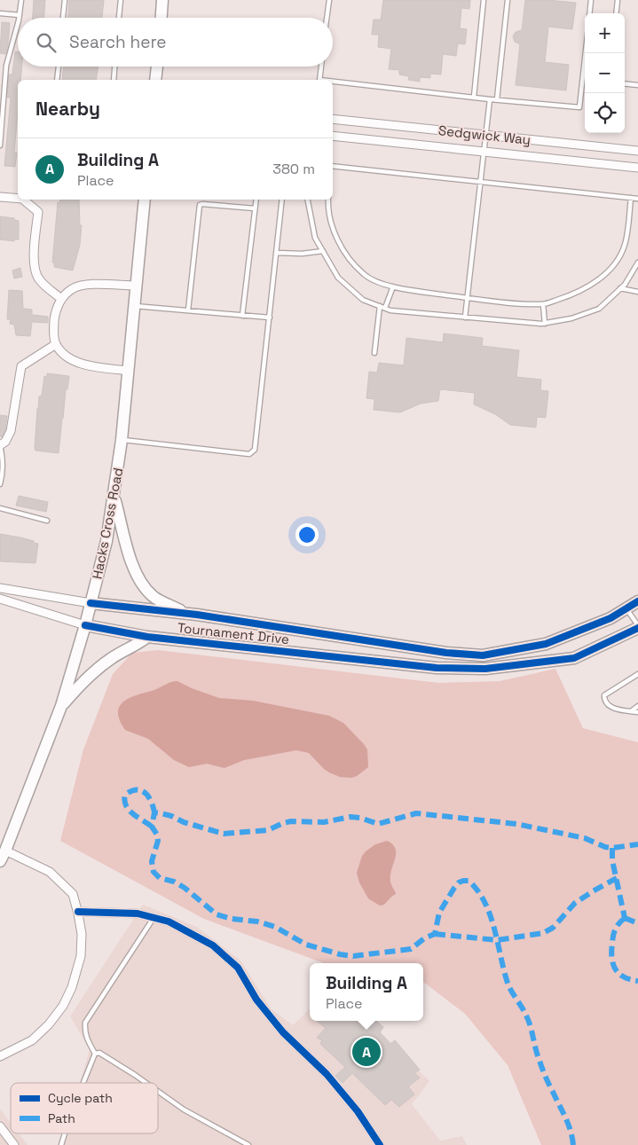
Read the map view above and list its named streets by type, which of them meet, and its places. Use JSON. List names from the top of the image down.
{
  "streets": {
    "street": ["Sedgwick Way", "Hacks Cross Road", "Tournament Drive"]
  },
  "crossings": [
    ["Hacks Cross Road", "Tournament Drive"]
  ],
  "legend": ["Cycle path", "Path"],
  "page": {
    "map_buttons": ["+", "−"],
    "search": "Search here",
    "heading": "Nearby",
    "list": [
      {
        "mark": "A",
        "name": "Building A",
        "note": "Place",
        "value": "380 m"
      }
    ],
    "popup": ["Building A", "Place"],
    "pins": "A"
  }
}
